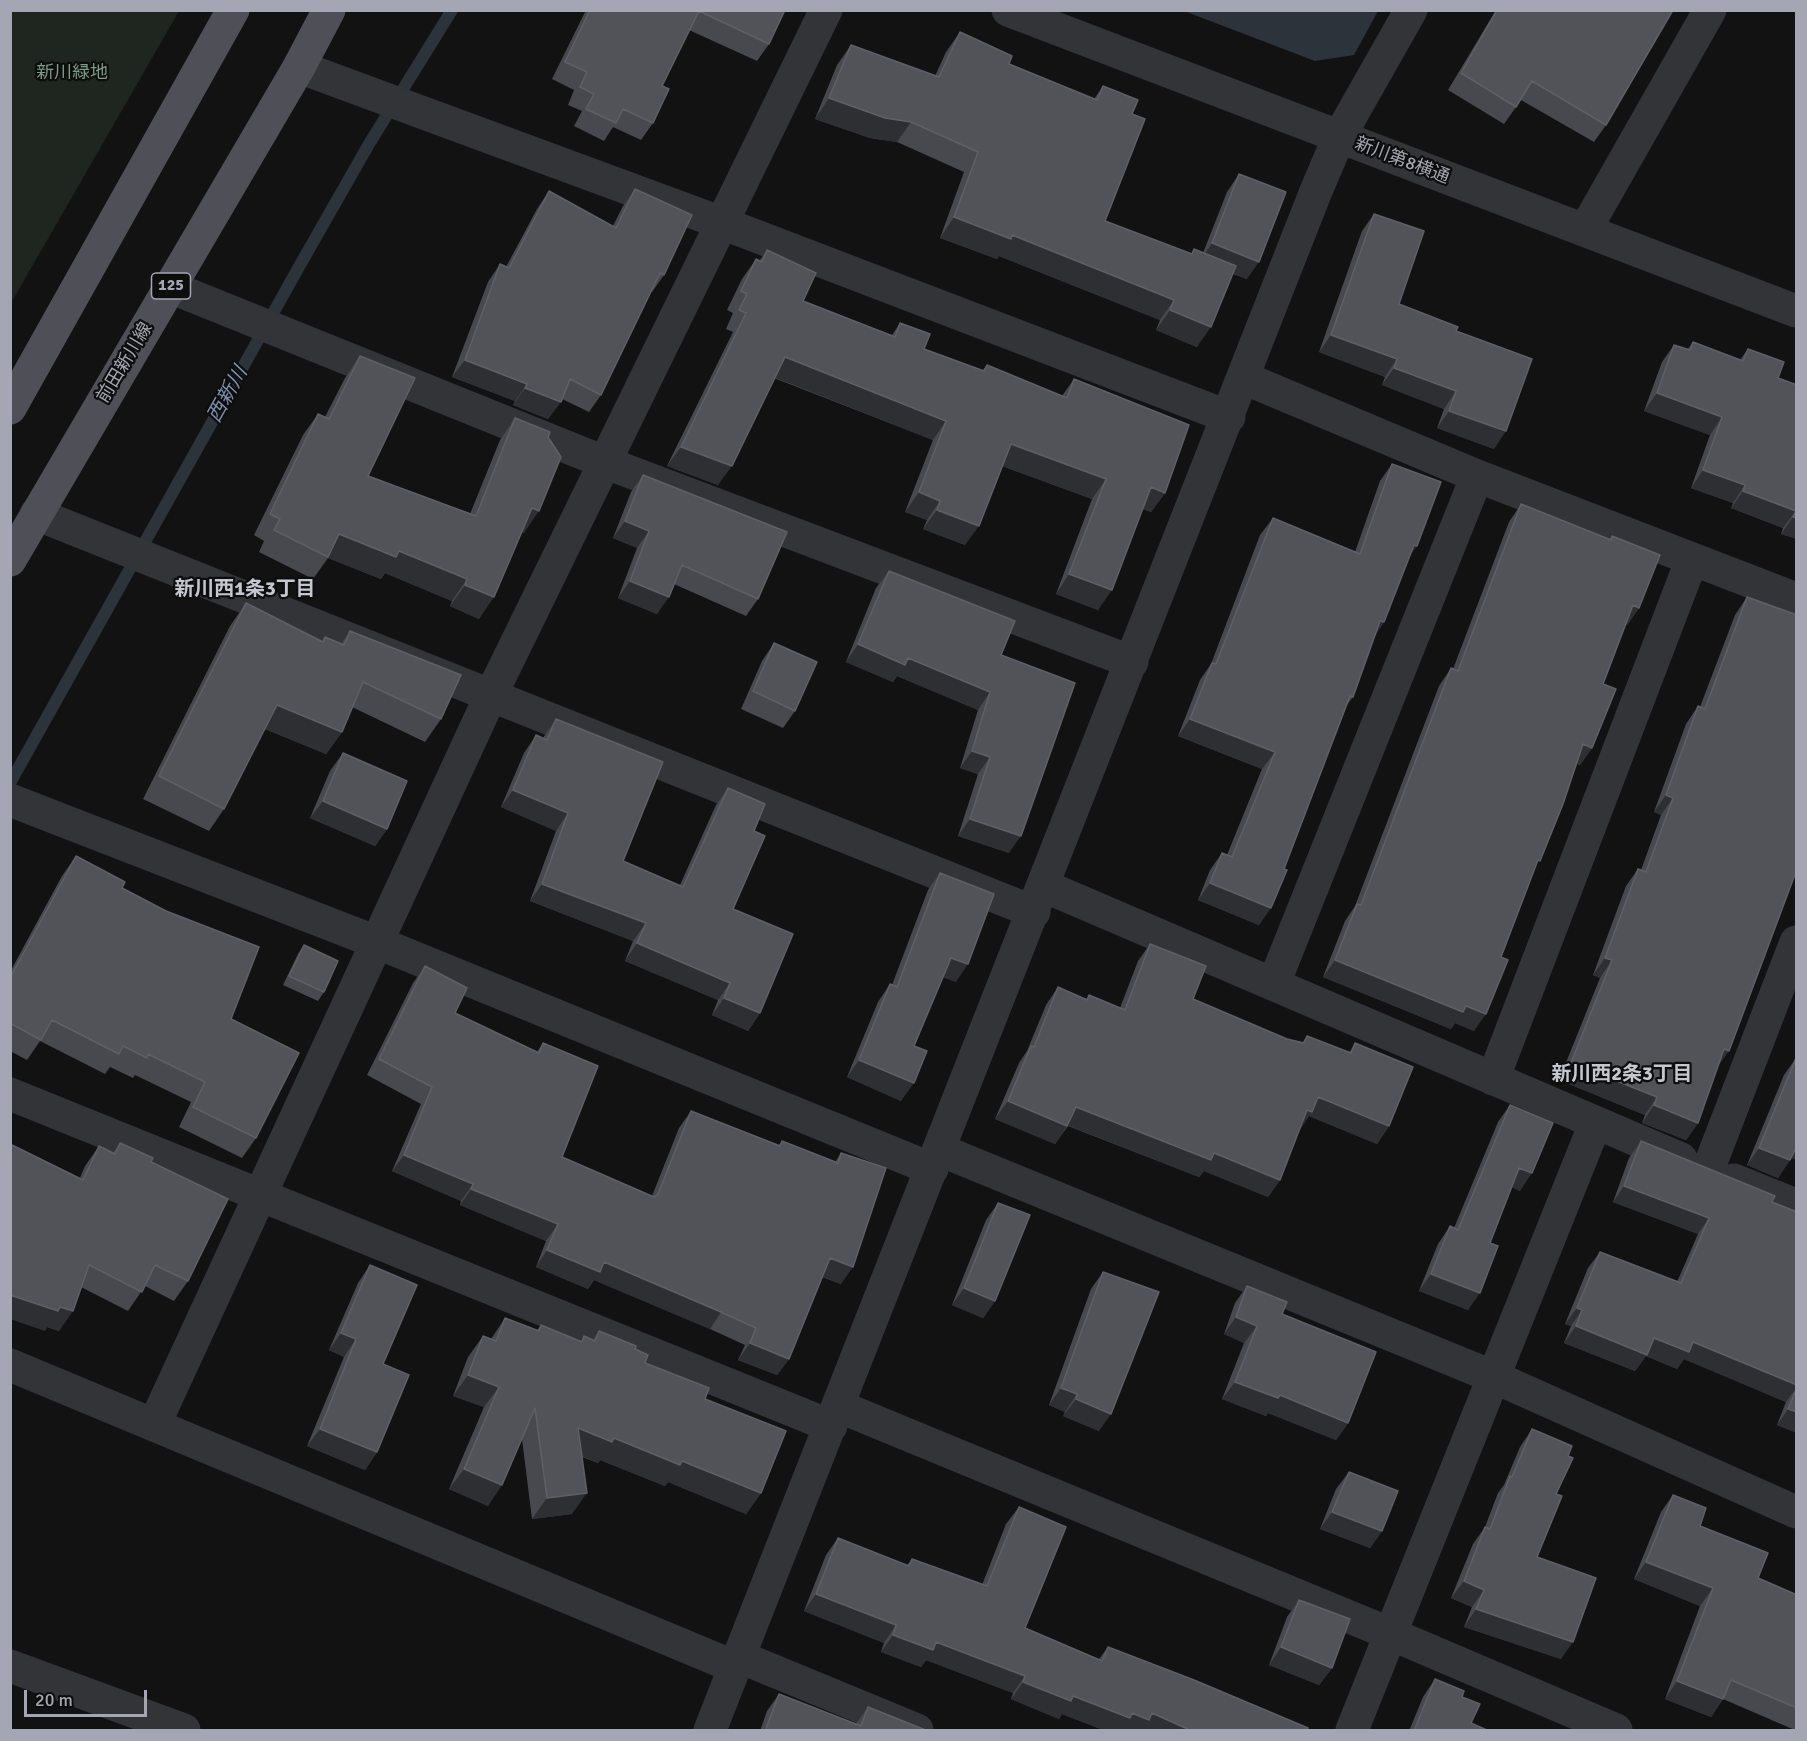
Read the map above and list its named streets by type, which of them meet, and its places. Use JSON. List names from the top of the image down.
{
  "streets": {
    "main road": ["125", "前田新川線"],
    "street": ["新川第8横通"]
  },
  "districts": ["新川西1条3丁目", "新川西2条3丁目"],
  "water": ["西新川"],
  "parks": ["新川緑地"],
  "scale_bar": "20 m"
}
